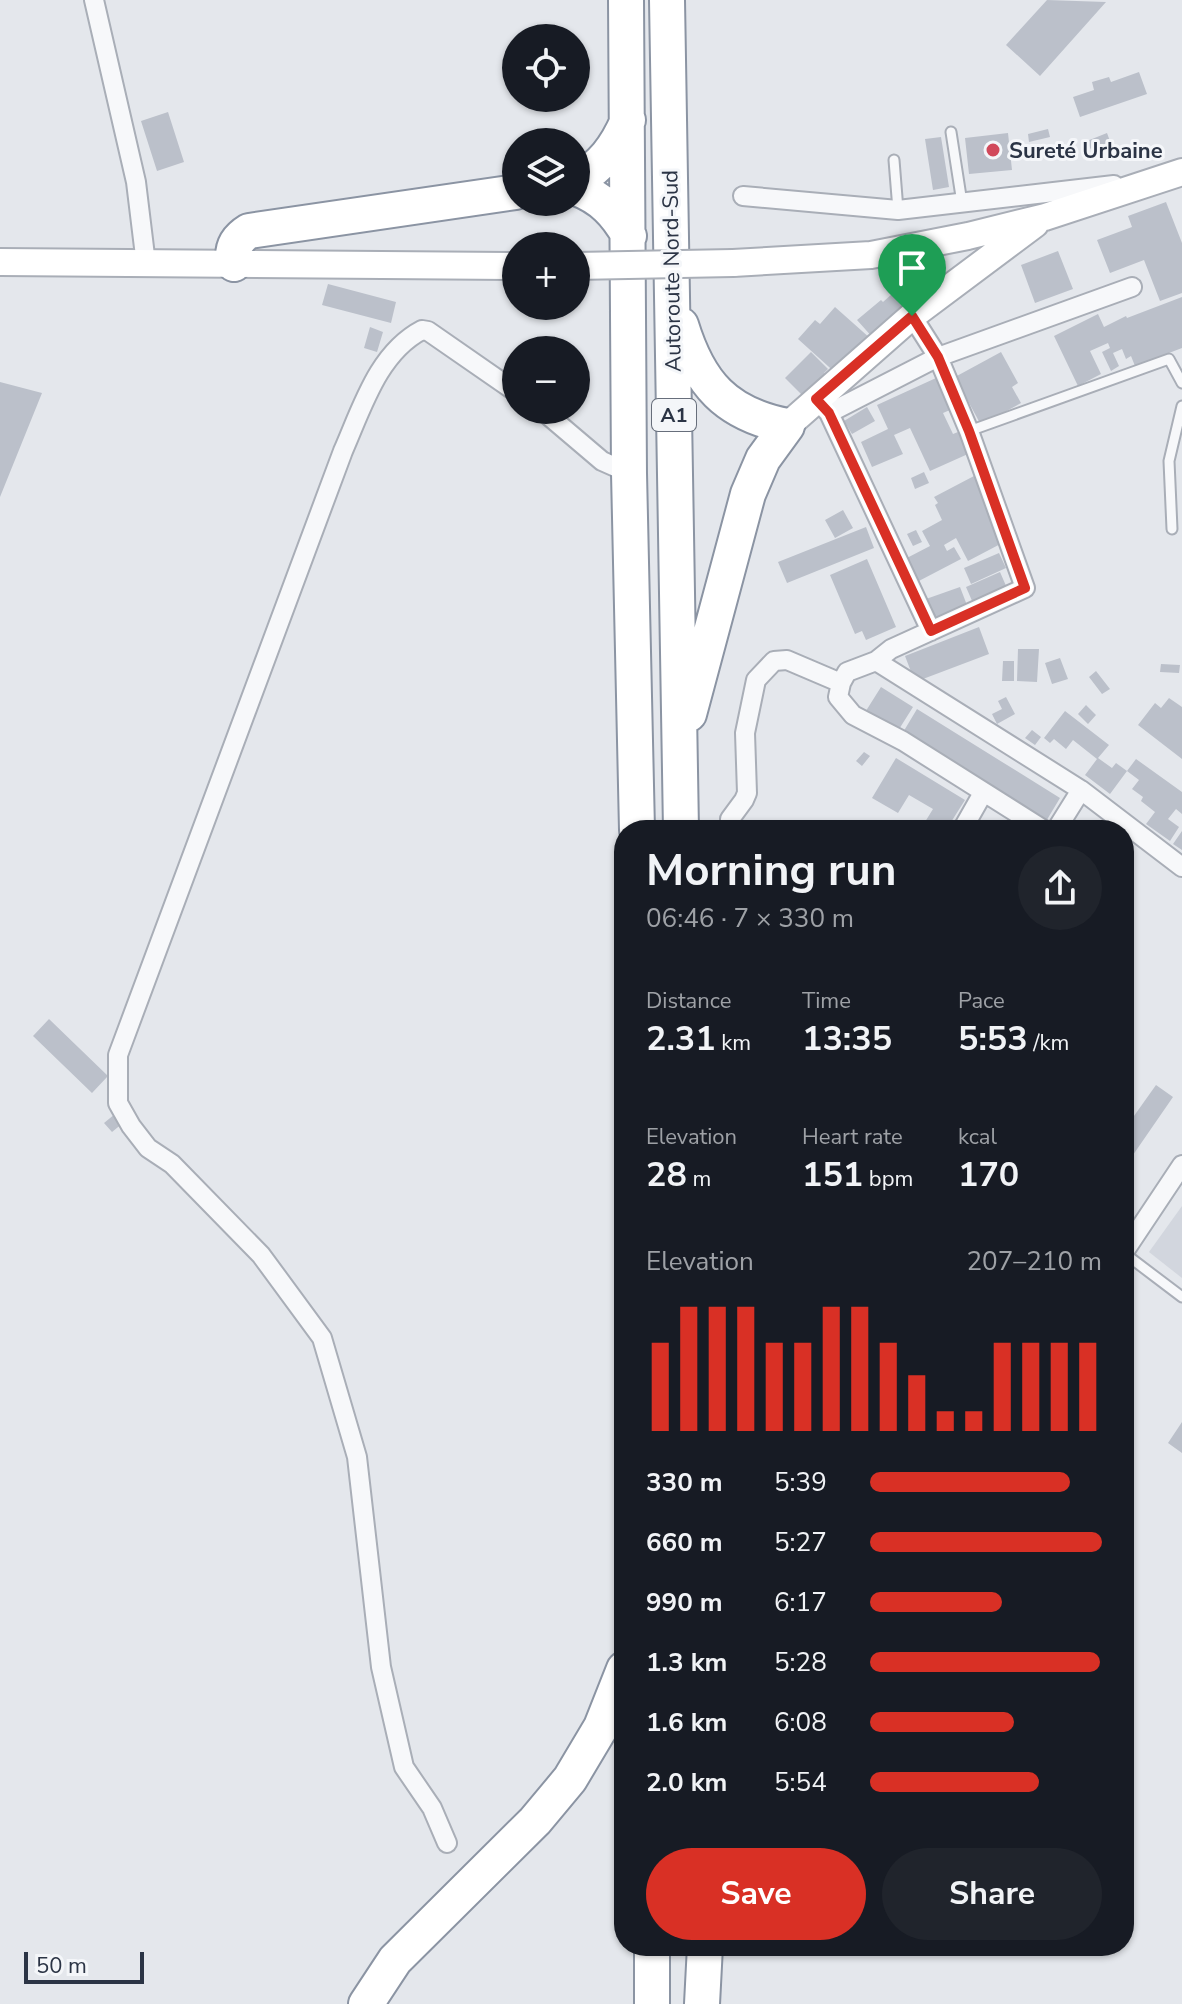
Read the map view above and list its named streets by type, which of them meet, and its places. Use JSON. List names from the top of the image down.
{
  "streets": {
    "highway": ["Autoroute Nord-Sud", "A1"]
  },
  "places": ["Sureté Urbaine"],
  "scale_bar": "50 m",
  "page": {
    "map_buttons": ["+", "−"],
    "heading": ["Morning run", "06:46 · 7 × 330 m"],
    "stats": [
      ["Distance", "2.31 km"],
      ["Time", "13:35"],
      ["Pace", "5:53 /km"],
      ["Elevation", "28 m"],
      ["Heart rate", "151 bpm"],
      ["kcal", "170"]
    ],
    "chart": ["Elevation", "207–210 m"],
    "list": [
      {
        "name": "330 m",
        "note": "5:39"
      },
      {
        "name": "660 m",
        "note": "5:27"
      },
      {
        "name": "990 m",
        "note": "6:17"
      },
      {
        "name": "1.3 km",
        "note": "5:28"
      },
      {
        "name": "1.6 km",
        "note": "6:08"
      },
      {
        "name": "2.0 km",
        "note": "5:54"
      }
    ],
    "buttons": ["Save", "Share"],
    "scale": "50 m"
  }
}
